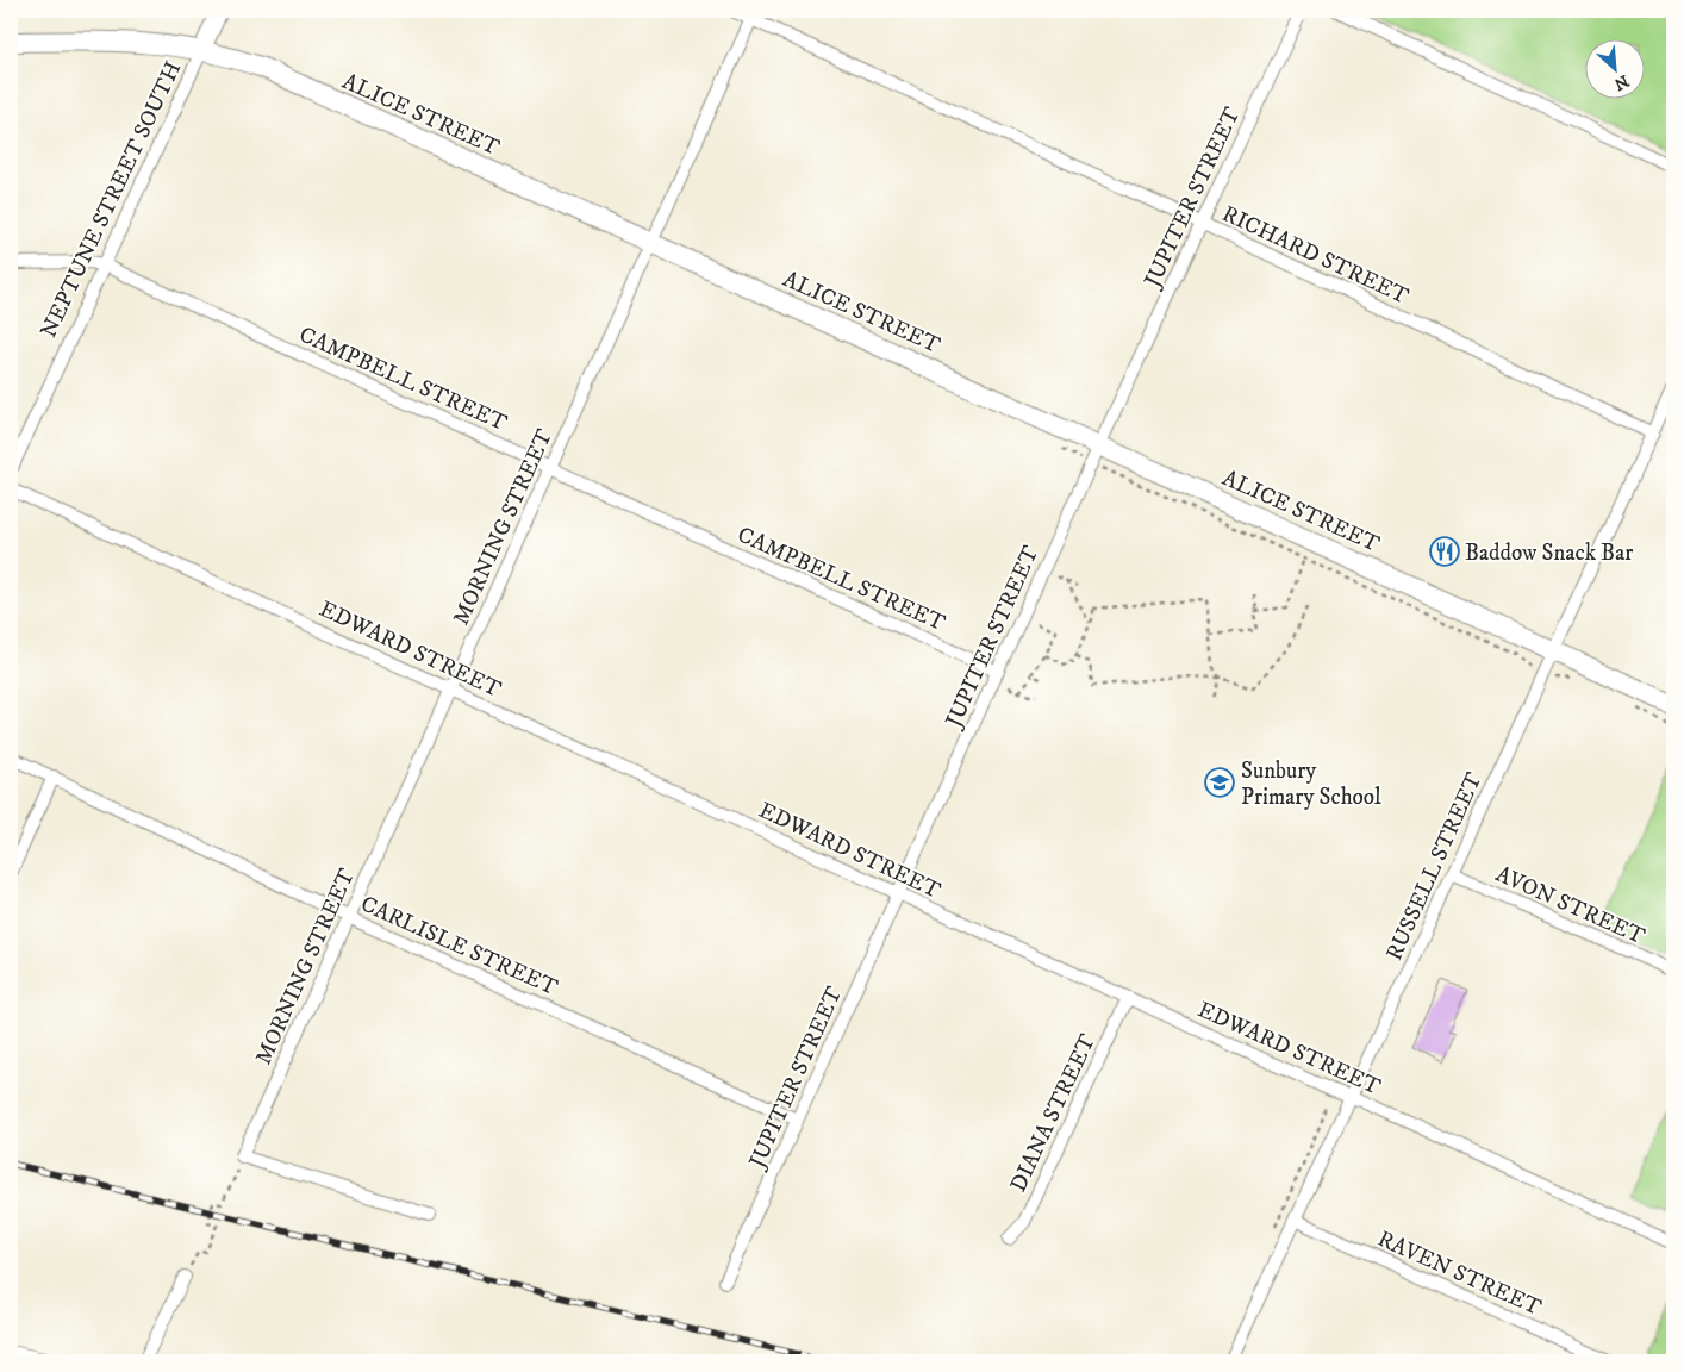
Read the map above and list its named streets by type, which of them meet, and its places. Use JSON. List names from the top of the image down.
{
  "streets": {
    "main road": ["ALICE STREET"],
    "street": [
      "JUPITER STREET",
      "NEPTUNE STREET SOUTH",
      "RICHARD STREET",
      "CAMPBELL STREET",
      "MORNING STREET",
      "EDWARD STREET",
      "RUSSELL STREET",
      "AVON STREET",
      "CARLISLE STREET",
      "DIANA STREET",
      "RAVEN STREET"
    ]
  },
  "crossings": [
    ["ALICE STREET", "JUPITER STREET"],
    ["ALICE STREET", "NEPTUNE STREET SOUTH"],
    ["ALICE STREET", "MORNING STREET"],
    ["ALICE STREET", "RUSSELL STREET"],
    ["JUPITER STREET", "RICHARD STREET"],
    ["JUPITER STREET", "CAMPBELL STREET"],
    ["JUPITER STREET", "EDWARD STREET"],
    ["JUPITER STREET", "CARLISLE STREET"],
    ["NEPTUNE STREET SOUTH", "CAMPBELL STREET"],
    ["RICHARD STREET", "MORNING STREET"],
    ["RICHARD STREET", "RUSSELL STREET"],
    ["CAMPBELL STREET", "MORNING STREET"],
    ["MORNING STREET", "EDWARD STREET"],
    ["MORNING STREET", "CARLISLE STREET"],
    ["EDWARD STREET", "RUSSELL STREET"],
    ["EDWARD STREET", "DIANA STREET"],
    ["RUSSELL STREET", "AVON STREET"],
    ["RUSSELL STREET", "RAVEN STREET"]
  ],
  "places": {
    "restaurant": ["Baddow Snack Bar"],
    "school or university": ["Sunbury Primary School"]
  },
  "north": "bottom right"
}
